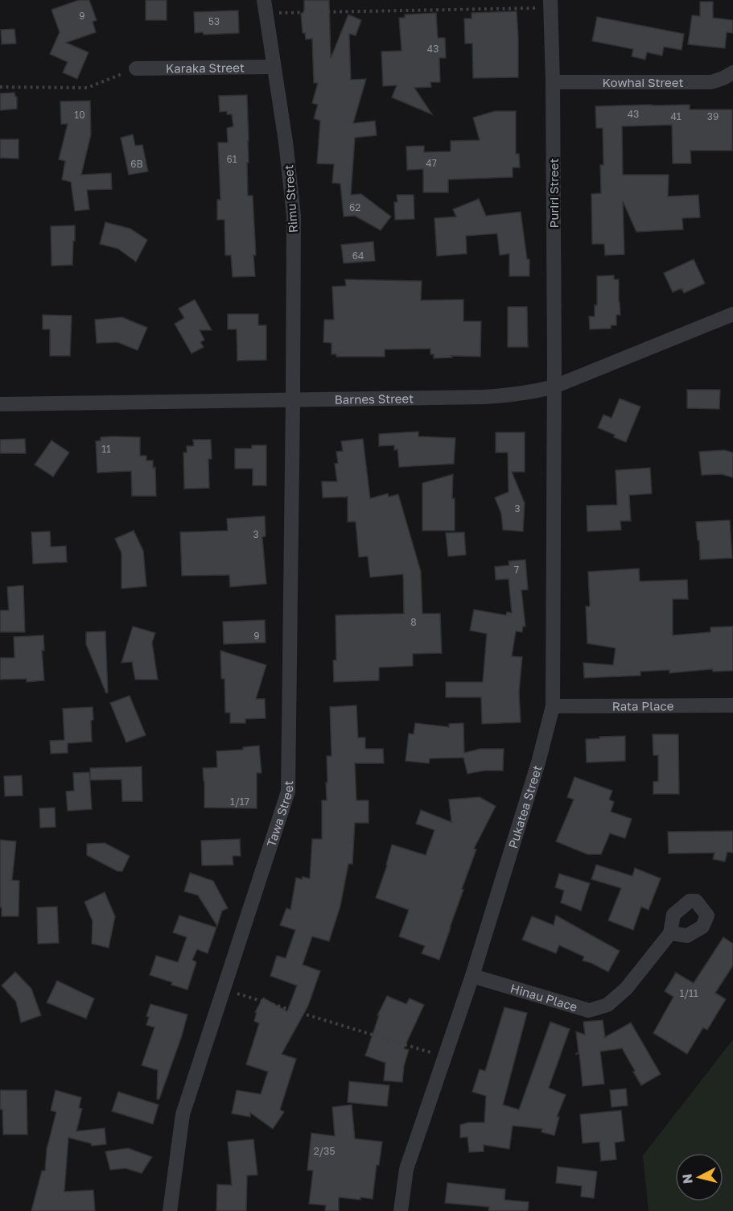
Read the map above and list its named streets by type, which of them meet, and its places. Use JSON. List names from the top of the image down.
{
  "streets": {
    "street": [
      "Karaka Street",
      "Kowhai Street",
      "Puriri Street",
      "Rimu Street",
      "Barnes Street",
      "Rata Place",
      "Pukatea Street",
      "Tawa Street",
      "Hinau Place"
    ]
  },
  "crossings": [
    ["Karaka Street", "Rimu Street"],
    ["Kowhai Street", "Puriri Street"],
    ["Puriri Street", "Barnes Street"],
    ["Puriri Street", "Pukatea Street"],
    ["Rimu Street", "Barnes Street"],
    ["Rimu Street", "Tawa Street"],
    ["Barnes Street", "Pukatea Street"],
    ["Barnes Street", "Tawa Street"],
    ["Rata Place", "Pukatea Street"],
    ["Pukatea Street", "Hinau Place"]
  ],
  "house_numbers": [
    "9",
    "53",
    "43",
    "43",
    "10",
    "41",
    "39",
    "61",
    "47",
    "6B",
    "62",
    "64",
    "11",
    "3",
    "3",
    "7",
    "8",
    "9",
    "1/17",
    "1/11",
    "2/35"
  ],
  "north": "left"
}
